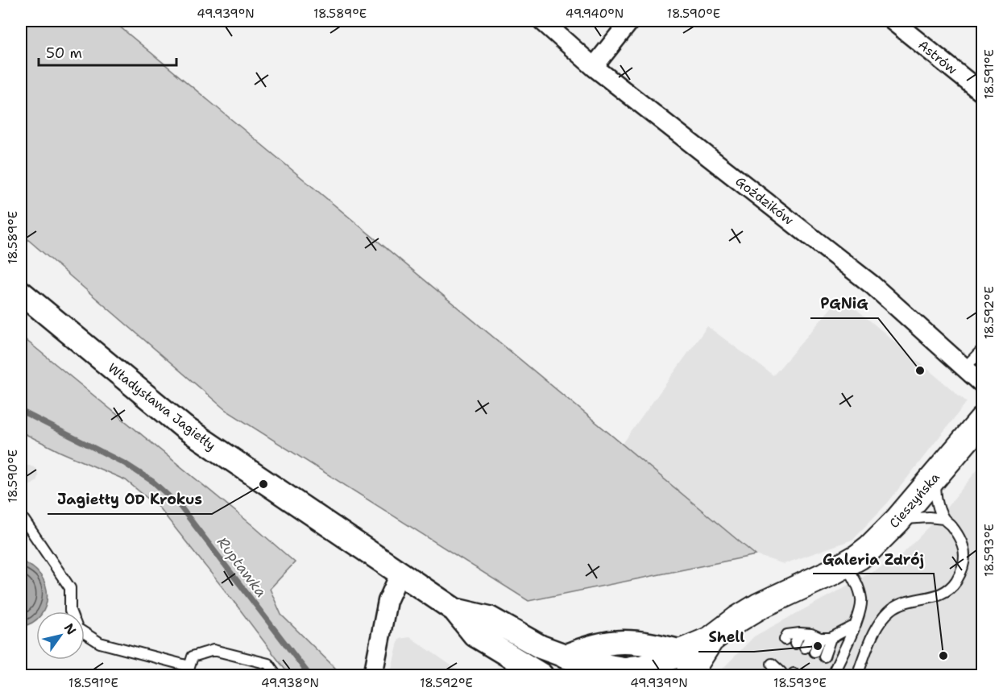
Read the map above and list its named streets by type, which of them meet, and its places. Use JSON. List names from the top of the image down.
{
  "streets": {
    "main road": ["Cieszyńska"],
    "street": ["Astrów", "Goździków", "Władysława Jagiełły"]
  },
  "crossings": [
    ["Władysława Jagiełły", "Cieszyńska"]
  ],
  "water": ["Ruptawka"],
  "places": [
    "PGNiG",
    "Jagiełły OD Krokus",
    "Shell",
    "Galeria Zdrój"
  ],
  "scale_bar": "50 m",
  "north": "top right",
  "coordinates": [
    "49.939°N",
    "18.589°E",
    "49.940°N",
    "18.590°E",
    "18.591°E",
    "18.592°E",
    "18.593°E",
    "49.938°N"
  ]
}
